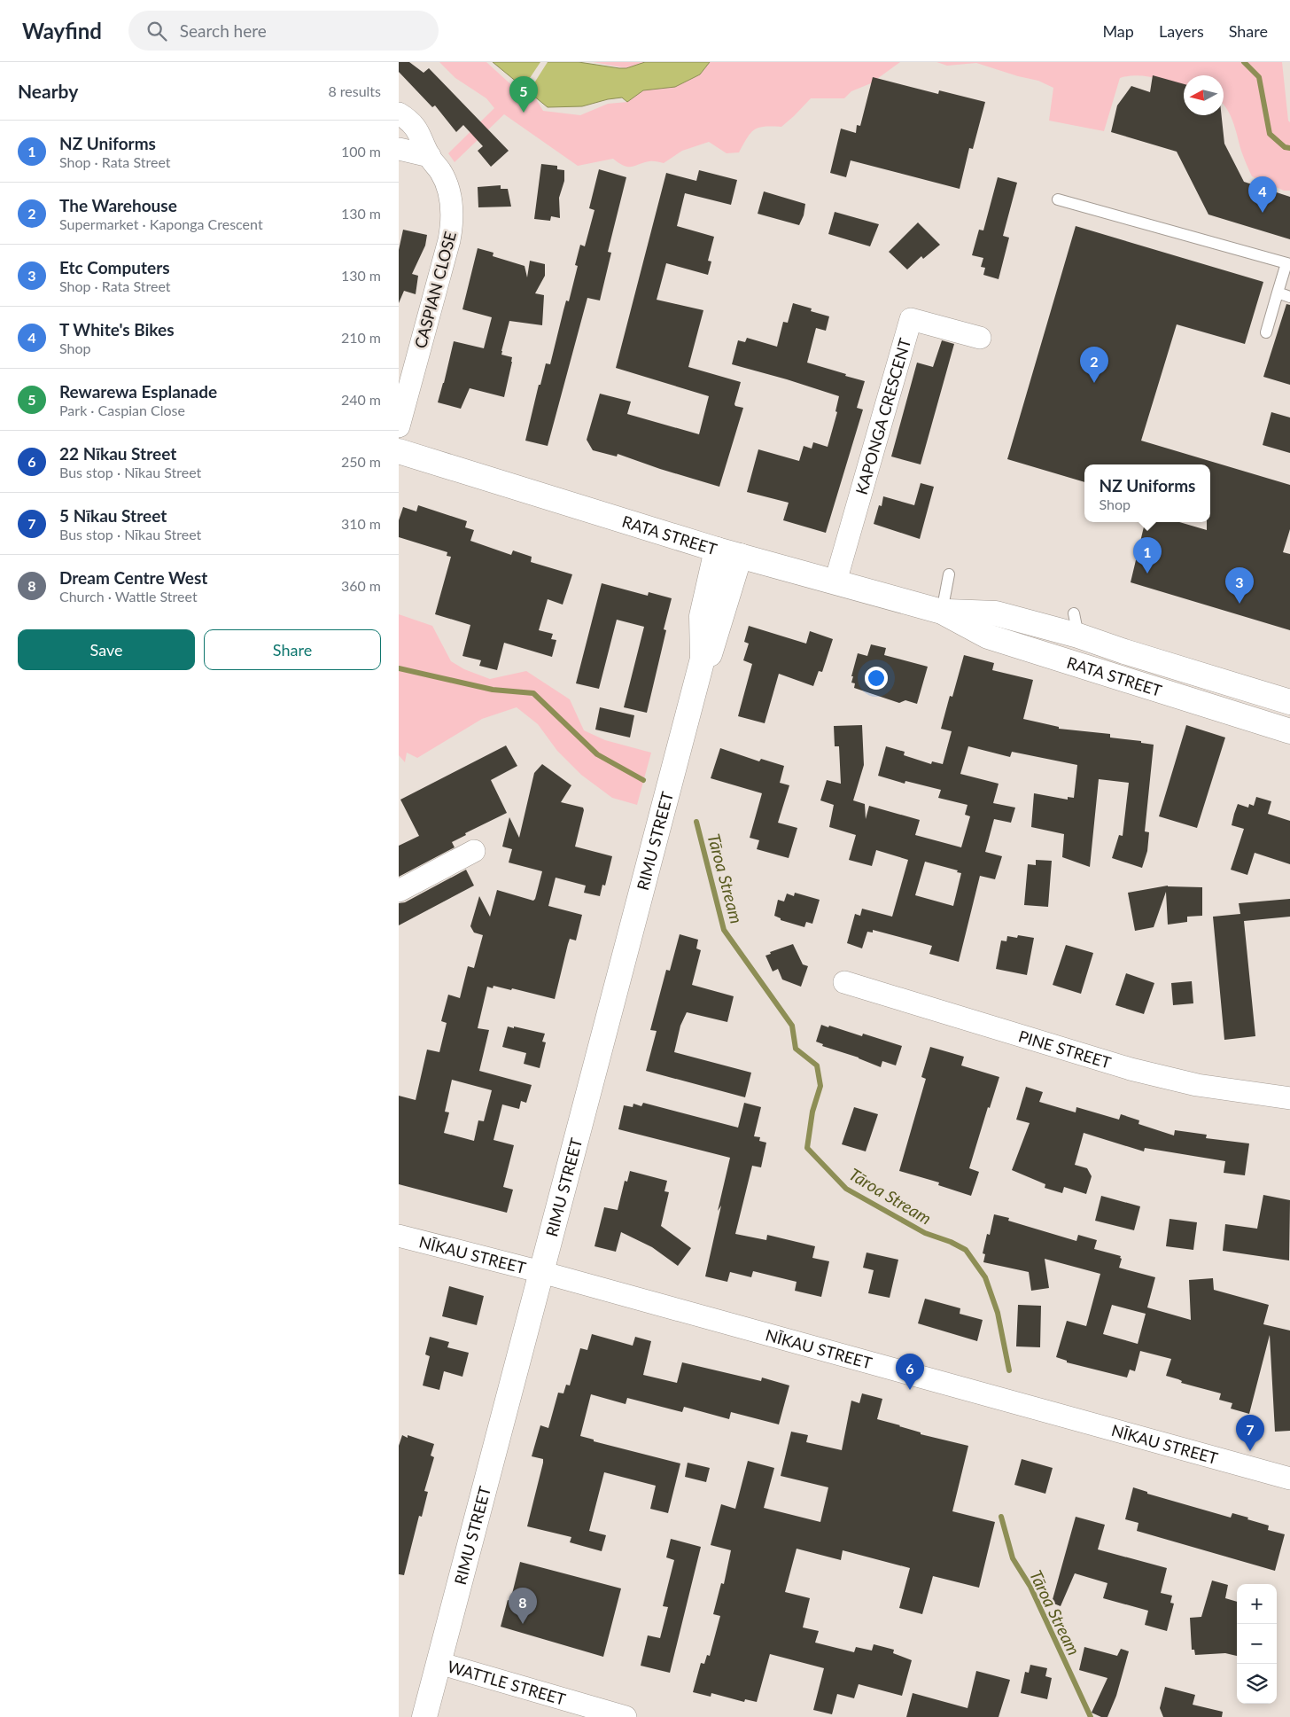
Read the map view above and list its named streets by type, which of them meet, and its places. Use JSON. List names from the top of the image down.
{
  "streets": {
    "street": [
      "CASPIAN CLOSE",
      "KAPONGA CRESCENT",
      "RATA STREET",
      "RIMU STREET",
      "PINE STREET",
      "NĪKAU STREET",
      "WATTLE STREET"
    ]
  },
  "crossings": [
    ["KAPONGA CRESCENT", "RATA STREET"],
    ["RATA STREET", "RIMU STREET"],
    ["RIMU STREET", "NĪKAU STREET"],
    ["RIMU STREET", "WATTLE STREET"]
  ],
  "water": ["Tāroa Stream"],
  "north": "left",
  "page": {
    "header": "Wayfind",
    "search": "Search here",
    "nav": ["Map", "Layers", "Share"],
    "heading": ["Nearby", "8 results"],
    "pins": [
      "5",
      "4",
      "2",
      "1",
      "3",
      "6",
      "7",
      "8"
    ],
    "list": [
      {
        "mark": "1",
        "name": "NZ Uniforms",
        "note": "Shop · Rata Street",
        "value": "100 m"
      },
      {
        "mark": "2",
        "name": "The Warehouse",
        "note": "Supermarket · Kaponga Crescent",
        "value": "130 m"
      },
      {
        "mark": "3",
        "name": "Etc Computers",
        "note": "Shop · Rata Street",
        "value": "130 m"
      },
      {
        "mark": "4",
        "name": "T White's Bikes",
        "note": "Shop",
        "value": "210 m"
      },
      {
        "mark": "5",
        "name": "Rewarewa Esplanade",
        "note": "Park · Caspian Close",
        "value": "240 m"
      },
      {
        "mark": "6",
        "name": "22 Nīkau Street",
        "note": "Bus stop · Nīkau Street",
        "value": "250 m"
      },
      {
        "mark": "7",
        "name": "5 Nīkau Street",
        "note": "Bus stop · Nīkau Street",
        "value": "310 m"
      },
      {
        "mark": "8",
        "name": "Dream Centre West",
        "note": "Church · Wattle Street",
        "value": "360 m"
      }
    ],
    "popup": ["NZ Uniforms", "Shop"],
    "buttons": ["Save", "Share"],
    "map_buttons": ["+", "−"]
  }
}
